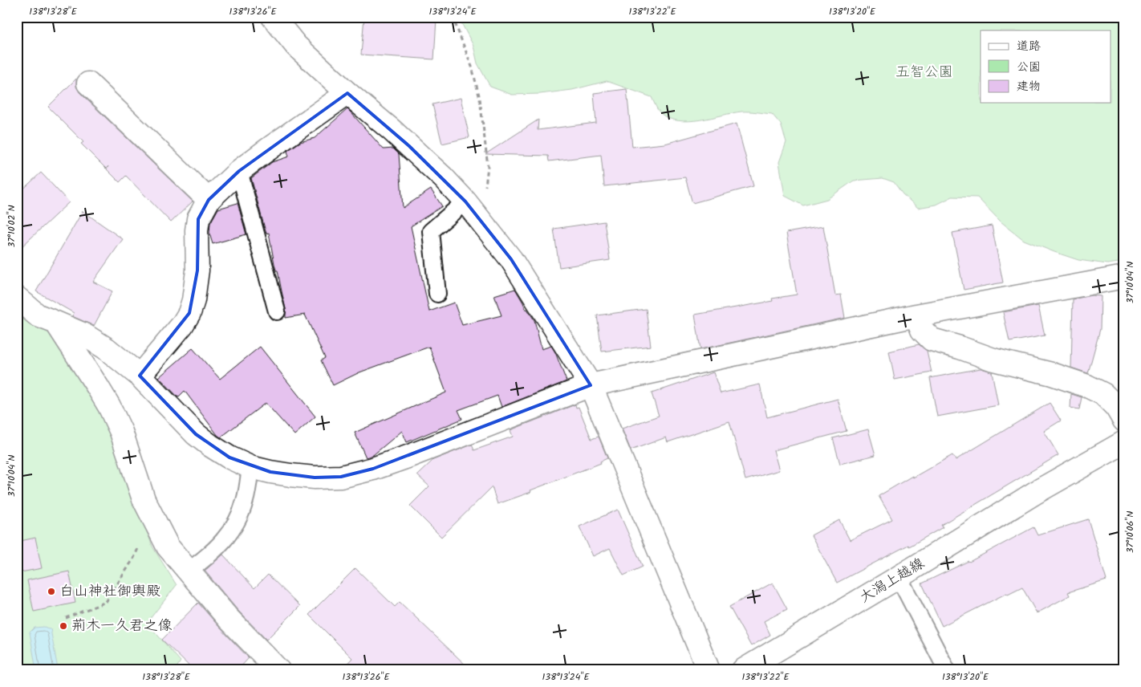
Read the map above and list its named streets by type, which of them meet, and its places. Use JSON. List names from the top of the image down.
{
  "streets": {
    "street": ["大潟上越線"]
  },
  "parks": ["五智公園"],
  "places": ["白山神社御輿殿", "荊木一久君之像"],
  "legend": ["道路", "公園", "建物"],
  "coordinates": [
    "138°13'28\"E",
    "138°13'26\"E",
    "138°13'24\"E",
    "138°13'22\"E",
    "138°13'20\"E",
    "37°10'02\"N",
    "37°10'04\"N",
    "37°10'06\"N"
  ]
}
